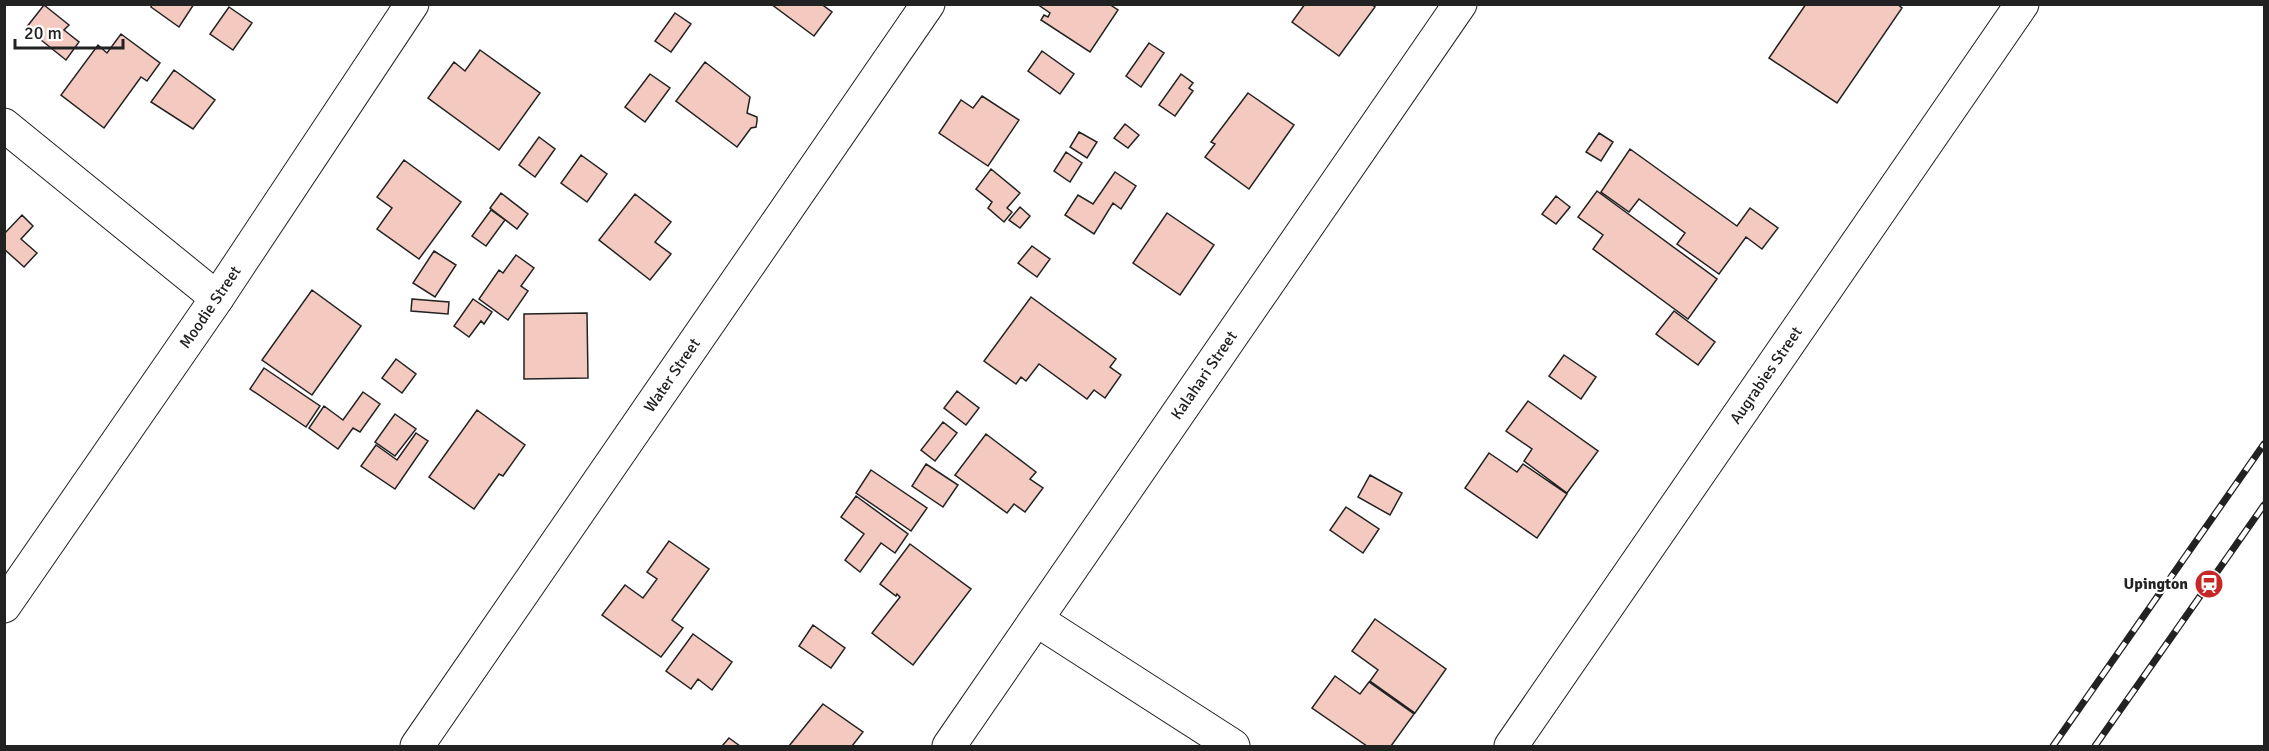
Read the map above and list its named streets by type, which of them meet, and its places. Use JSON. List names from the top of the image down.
{
  "streets": {
    "street": [
      "Moodie Street",
      "Water Street",
      "Kalahari Street",
      "Augrabies Street"
    ]
  },
  "places": {
    "station": ["Upington"]
  },
  "scale_bar": "20 m"
}
